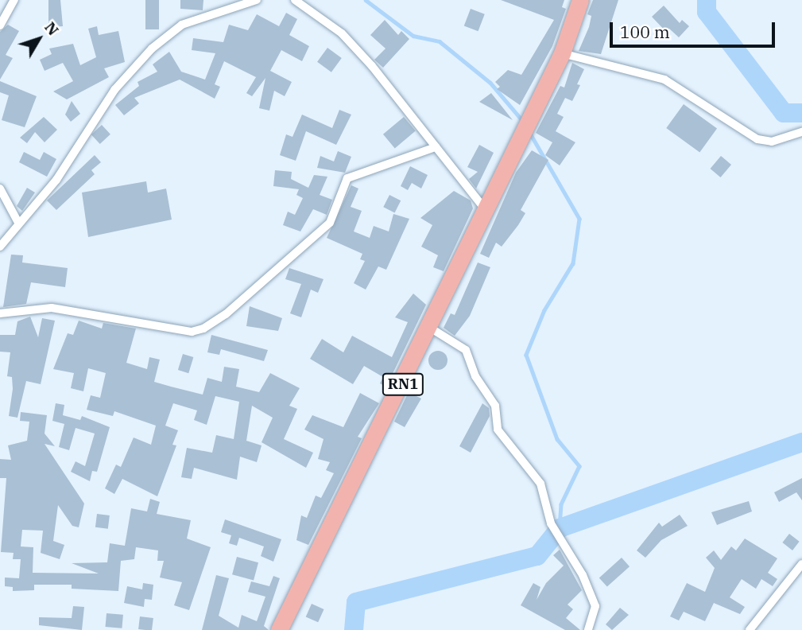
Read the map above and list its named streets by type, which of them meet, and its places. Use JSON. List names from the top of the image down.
{
  "streets": {
    "highway": ["RN1"]
  },
  "scale_bar": "100 m",
  "north": "top right"
}
